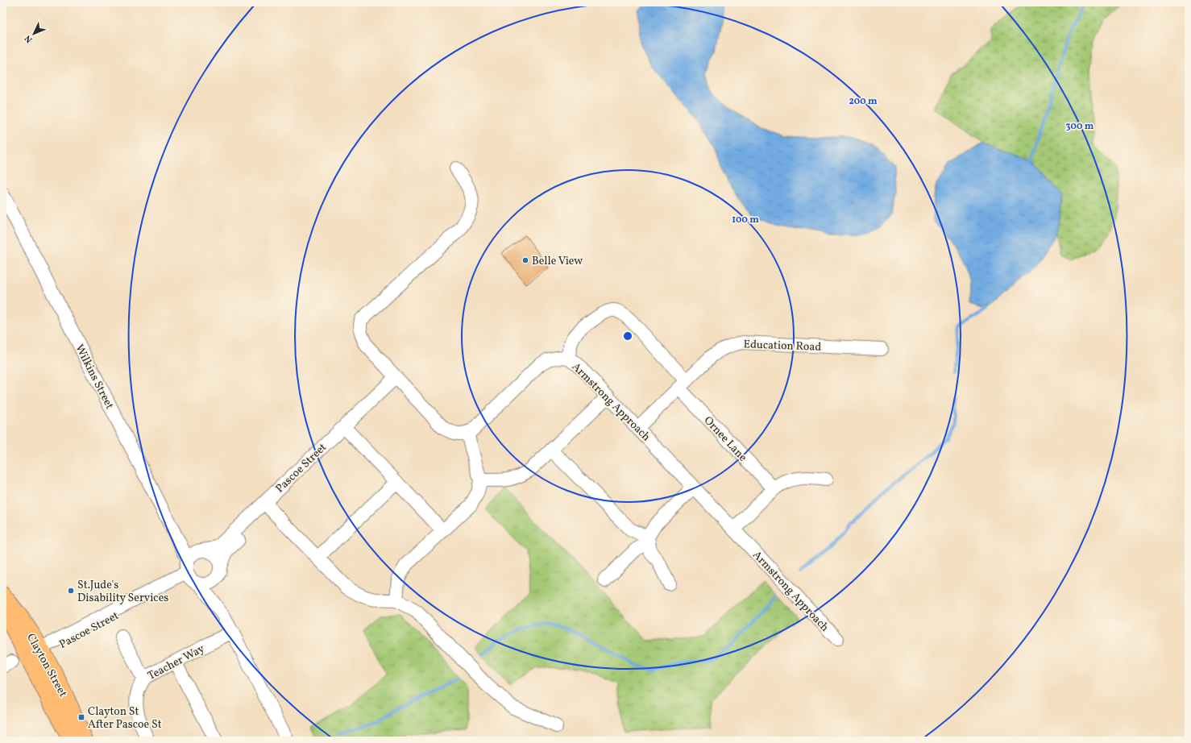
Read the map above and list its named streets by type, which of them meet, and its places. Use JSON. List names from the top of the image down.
{
  "streets": {
    "main road": ["Clayton Street"],
    "street": [
      "Education Road",
      "Wilkins Street",
      "Armstrong Approach",
      "Ornee Lane",
      "Pascoe Street",
      "Teacher Way"
    ]
  },
  "crossings": [
    ["Education Road", "Armstrong Approach"],
    ["Education Road", "Ornee Lane"],
    ["Wilkins Street", "Pascoe Street"],
    ["Armstrong Approach", "Ornee Lane"],
    ["Pascoe Street", "Clayton Street"]
  ],
  "places": {
    "other": ["Belle View", "St.Jude's Disability Services"],
    "transit": ["Clayton St After Pascoe St"]
  },
  "north": "bottom left",
  "rings": ["200 m", "300 m", "100 m"]
}
